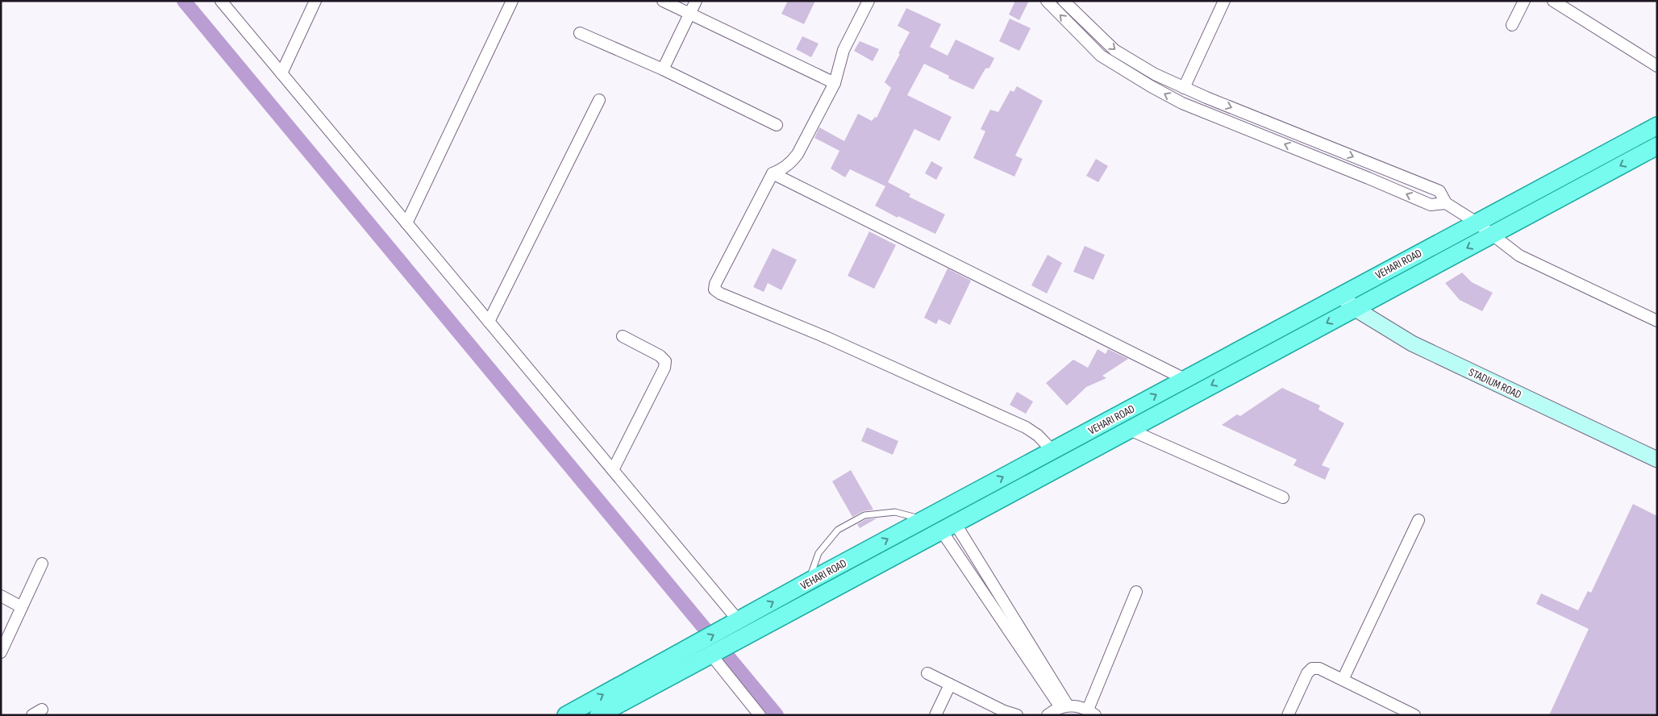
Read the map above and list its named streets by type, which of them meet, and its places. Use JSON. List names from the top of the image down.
{
  "streets": {
    "main road": ["VEHARI ROAD", "STADIUM ROAD"]
  },
  "crossings": [
    ["VEHARI ROAD", "STADIUM ROAD"]
  ]
}
